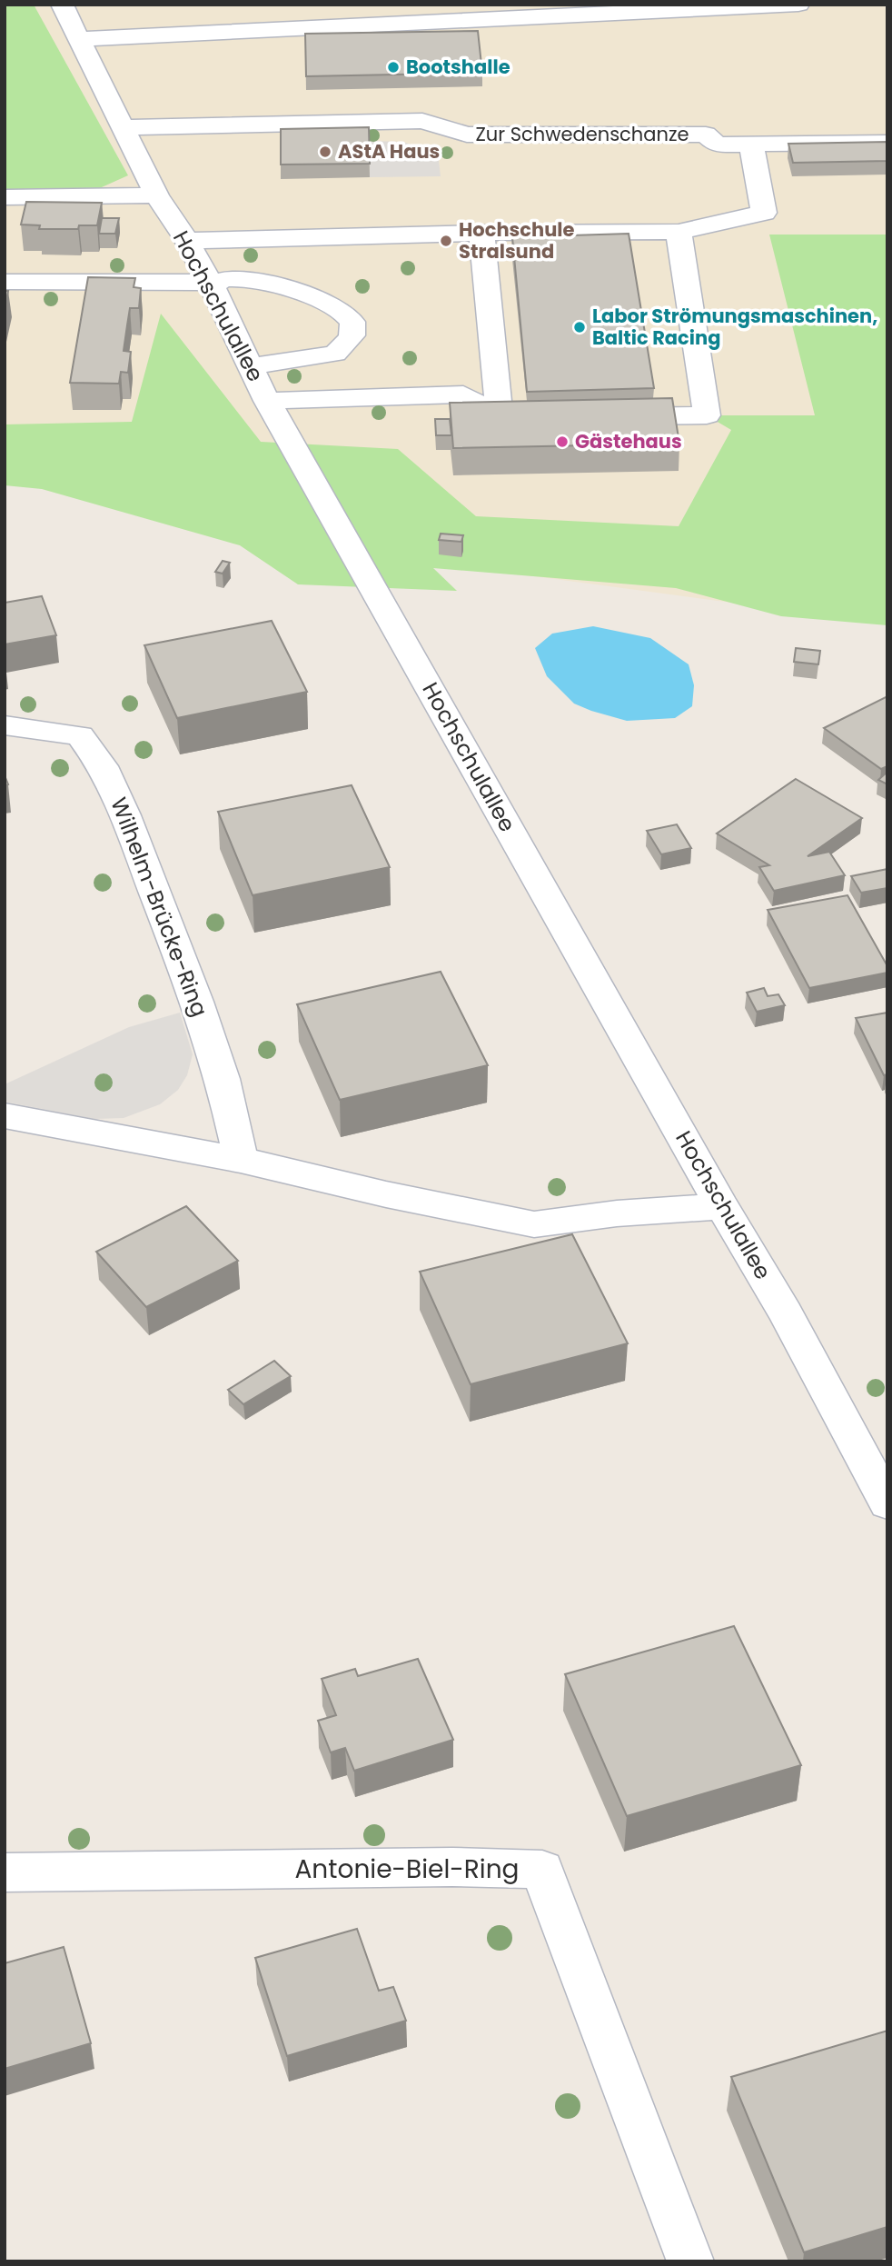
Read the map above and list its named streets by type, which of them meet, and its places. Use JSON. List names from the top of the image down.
{
  "streets": {
    "street": [
      "Zur Schwedenschanze",
      "Hochschulallee",
      "Wilhelm-Brücke-Ring",
      "Antonie-Biel-Ring"
    ]
  },
  "crossings": [
    ["Zur Schwedenschanze", "Hochschulallee"]
  ],
  "places": [
    "Bootshalle",
    "AStA Haus",
    "Hochschule Stralsund",
    "Labor Strömungsmaschinen, Baltic Racing",
    "Gästehaus"
  ]
}
